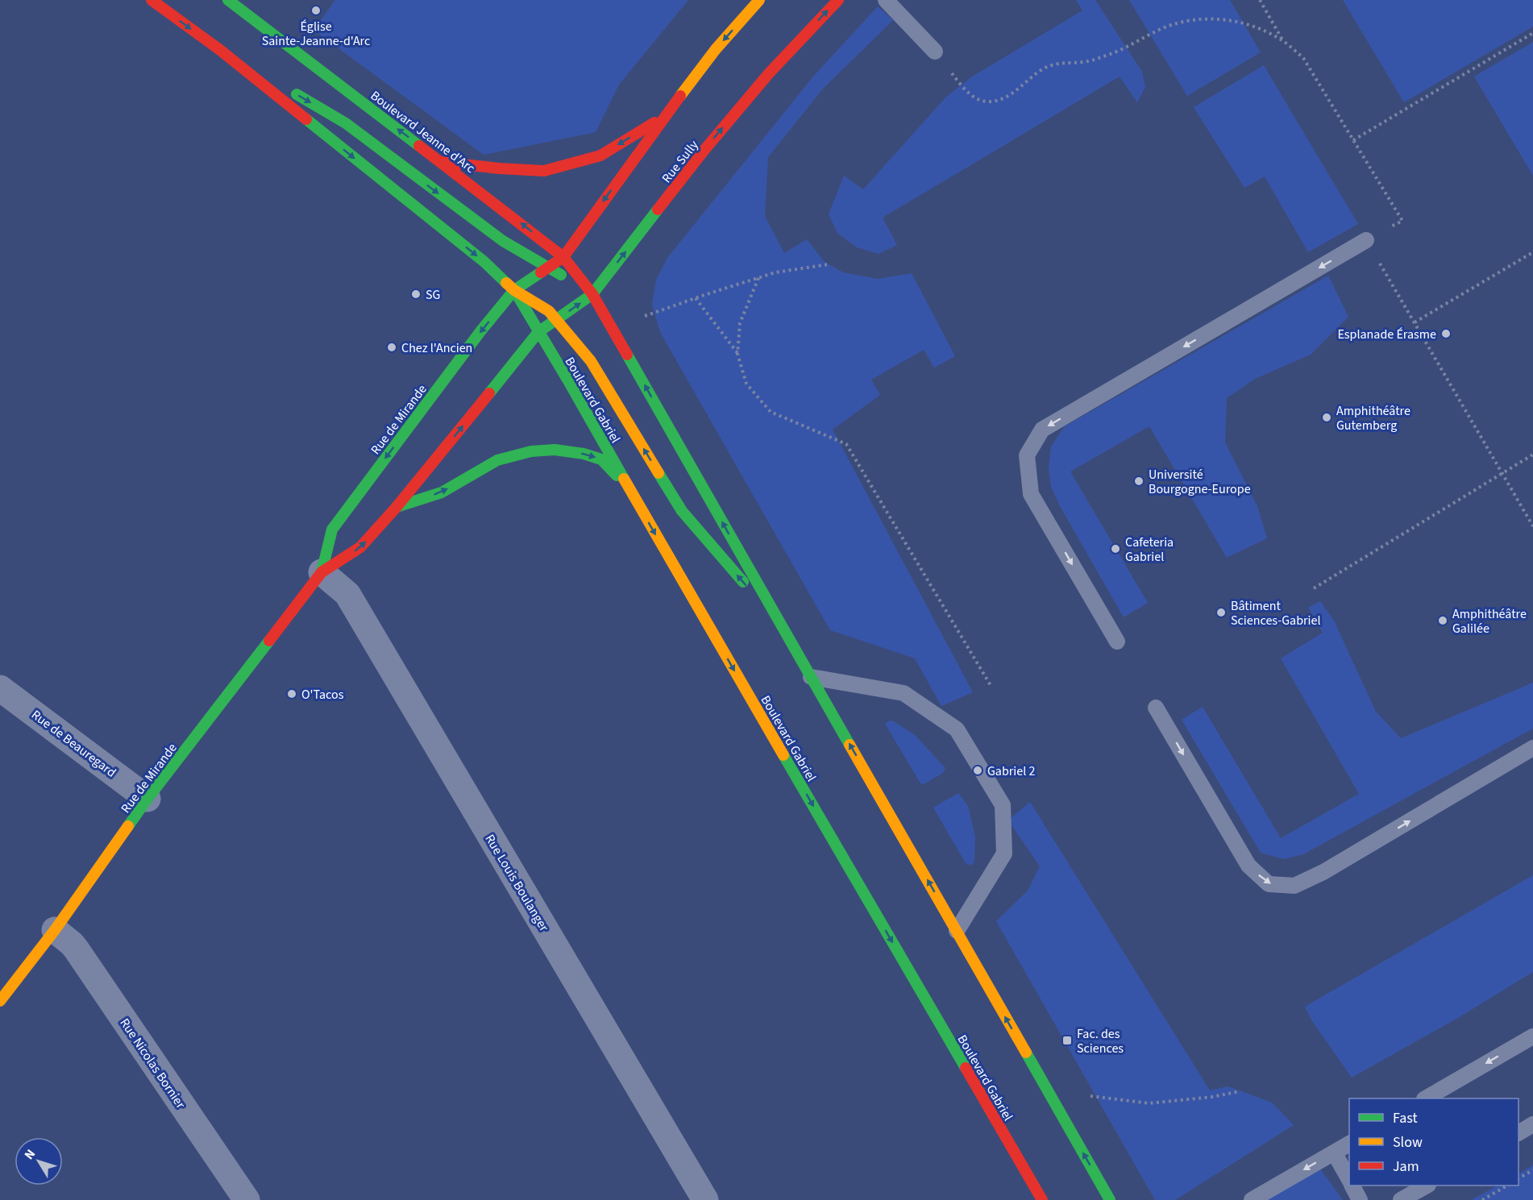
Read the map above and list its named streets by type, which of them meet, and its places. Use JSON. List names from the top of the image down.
{
  "streets": {
    "main road": [
      "Boulevard Jeanne d'Arc",
      "Rue Sully",
      "Boulevard Gabriel",
      "Rue de Mirande"
    ],
    "street": ["Rue de Beauregard", "Rue Louis Boulanger", "Rue Nicolas Bornier"]
  },
  "crossings": [
    ["Boulevard Jeanne d'Arc", "Rue Sully"],
    ["Rue Sully", "Boulevard Gabriel"],
    ["Rue Sully", "Rue de Mirande"],
    ["Boulevard Gabriel", "Rue de Mirande"],
    ["Rue de Mirande", "Rue de Beauregard"],
    ["Rue de Mirande", "Rue Louis Boulanger"],
    ["Rue de Mirande", "Rue Nicolas Bornier"]
  ],
  "places": {
    "other": [
      "Église Sainte-Jeanne-d'Arc",
      "SG",
      "Esplanade Érasme",
      "Chez l'Ancien",
      "Amphithéâtre Gutemberg",
      "Université Bourgogne-Europe",
      "Cafeteria Gabriel",
      "Bâtiment Sciences-Gabriel",
      "Amphithéâtre Galilée",
      "O'Tacos",
      "Gabriel 2"
    ],
    "transit": ["Fac. des Sciences"]
  },
  "legend": ["Fast", "Slow", "Jam"],
  "north": "top left"
}
